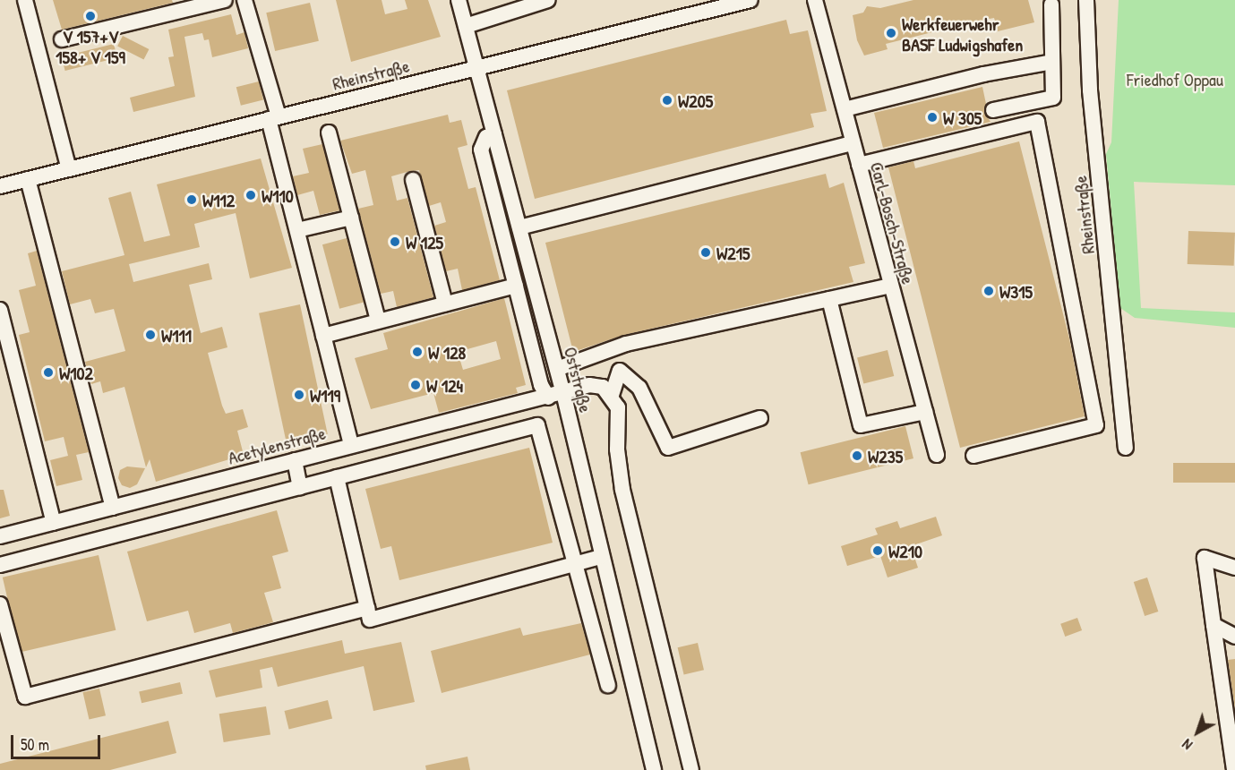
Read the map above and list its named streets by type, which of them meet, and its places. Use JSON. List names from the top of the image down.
{
  "streets": {
    "street": [
      "Rheinstraße",
      "Carl-Bosch-Straße",
      "Oststraße",
      "Acetylenstraße"
    ]
  },
  "crossings": [
    ["Rheinstraße", "Oststraße"],
    ["Oststraße", "Acetylenstraße"]
  ],
  "parks": ["Friedhof Oppau"],
  "places": [
    "V 157+V 158+ V 159",
    "Werkfeuerwehr BASF Ludwigshafen",
    "W205",
    "W 305",
    "W110",
    "W112",
    "W 125",
    "W215",
    "W315",
    "W111",
    "W 128",
    "W102",
    "W 124",
    "W119",
    "W235",
    "W210"
  ],
  "scale_bar": "50 m",
  "north": "bottom left"
}
